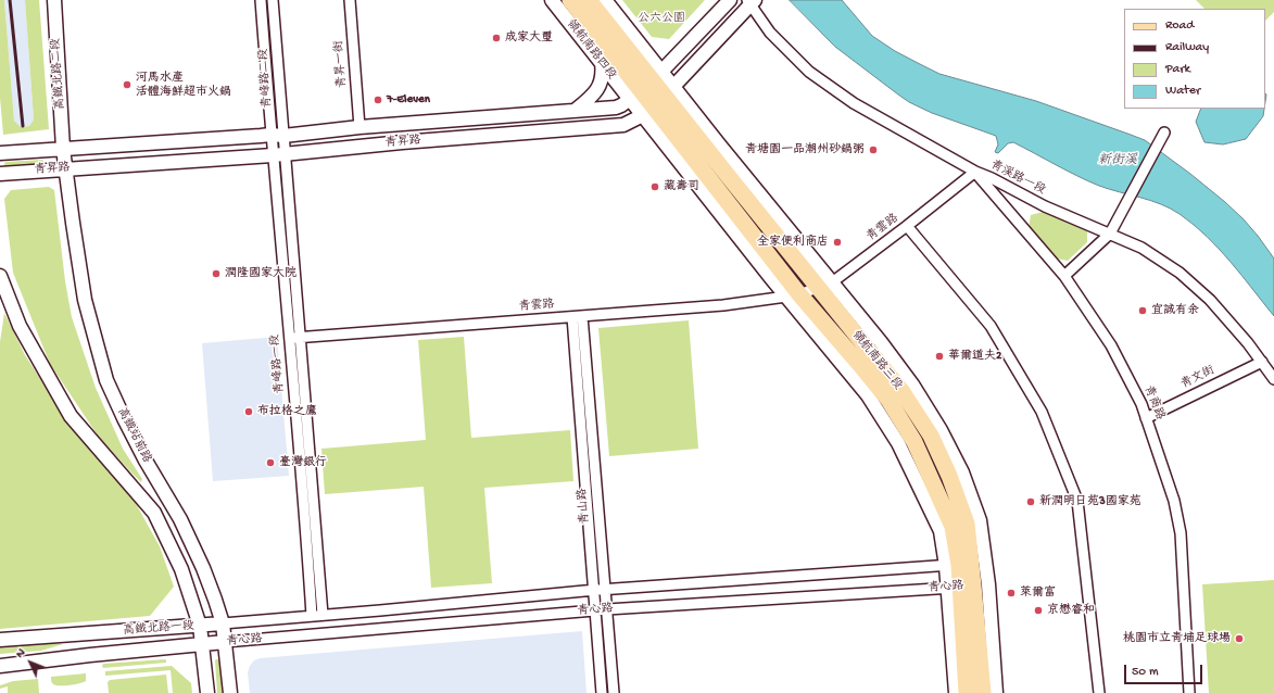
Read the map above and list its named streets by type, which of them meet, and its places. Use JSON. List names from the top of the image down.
{
  "streets": {
    "main road": ["領航南路四段", "領航南路三段"],
    "street": [
      "青昇一街",
      "高鐵北路二段",
      "青峰路二段",
      "青昇路",
      "青溪路一段",
      "青雲路",
      "青峰路一段",
      "青文街",
      "青商路",
      "高鐵站前路",
      "青山路",
      "青心路",
      "高鐵北路一段"
    ]
  },
  "crossings": [
    ["領航南路四段", "青昇路"],
    ["領航南路四段", "領航南路三段"],
    ["青昇一街", "青昇路"],
    ["高鐵北路二段", "青昇路"],
    ["青峰路二段", "青昇路"],
    ["青峰路二段", "青峰路一段"],
    ["青昇路", "青溪路一段"],
    ["青昇路", "領航南路三段"],
    ["青昇路", "青峰路一段"],
    ["青昇路", "高鐵站前路"],
    ["青溪路一段", "青雲路"],
    ["青溪路一段", "青文街"],
    ["青溪路一段", "青商路"],
    ["青雲路", "領航南路三段"],
    ["青雲路", "青峰路一段"],
    ["青雲路", "青商路"],
    ["青雲路", "青山路"],
    ["領航南路三段", "青心路"],
    ["青峰路一段", "青心路"],
    ["青文街", "青商路"],
    ["高鐵站前路", "青心路"],
    ["青山路", "青心路"],
    ["青心路", "高鐵北路一段"]
  ],
  "water": ["新街溪"],
  "parks": ["公六公園"],
  "places": [
    "成家大璽",
    "河馬水產 活體海鮮超市火鍋",
    "7-Eleven",
    "青塘園一品潮州砂鍋粥",
    "藏壽司",
    "全家便利商店",
    "潤隆國家大院",
    "宜誠有余",
    "華爾道夫2",
    "布拉格之鷹",
    "臺灣銀行",
    "新潤明日苑3國家苑",
    "萊爾富",
    "京懋睿和",
    "桃園市立青埔足球場"
  ],
  "legend": [
    "Road",
    "Railway",
    "Park",
    "Water"
  ],
  "scale_bar": "50 m",
  "north": "top left"
}
